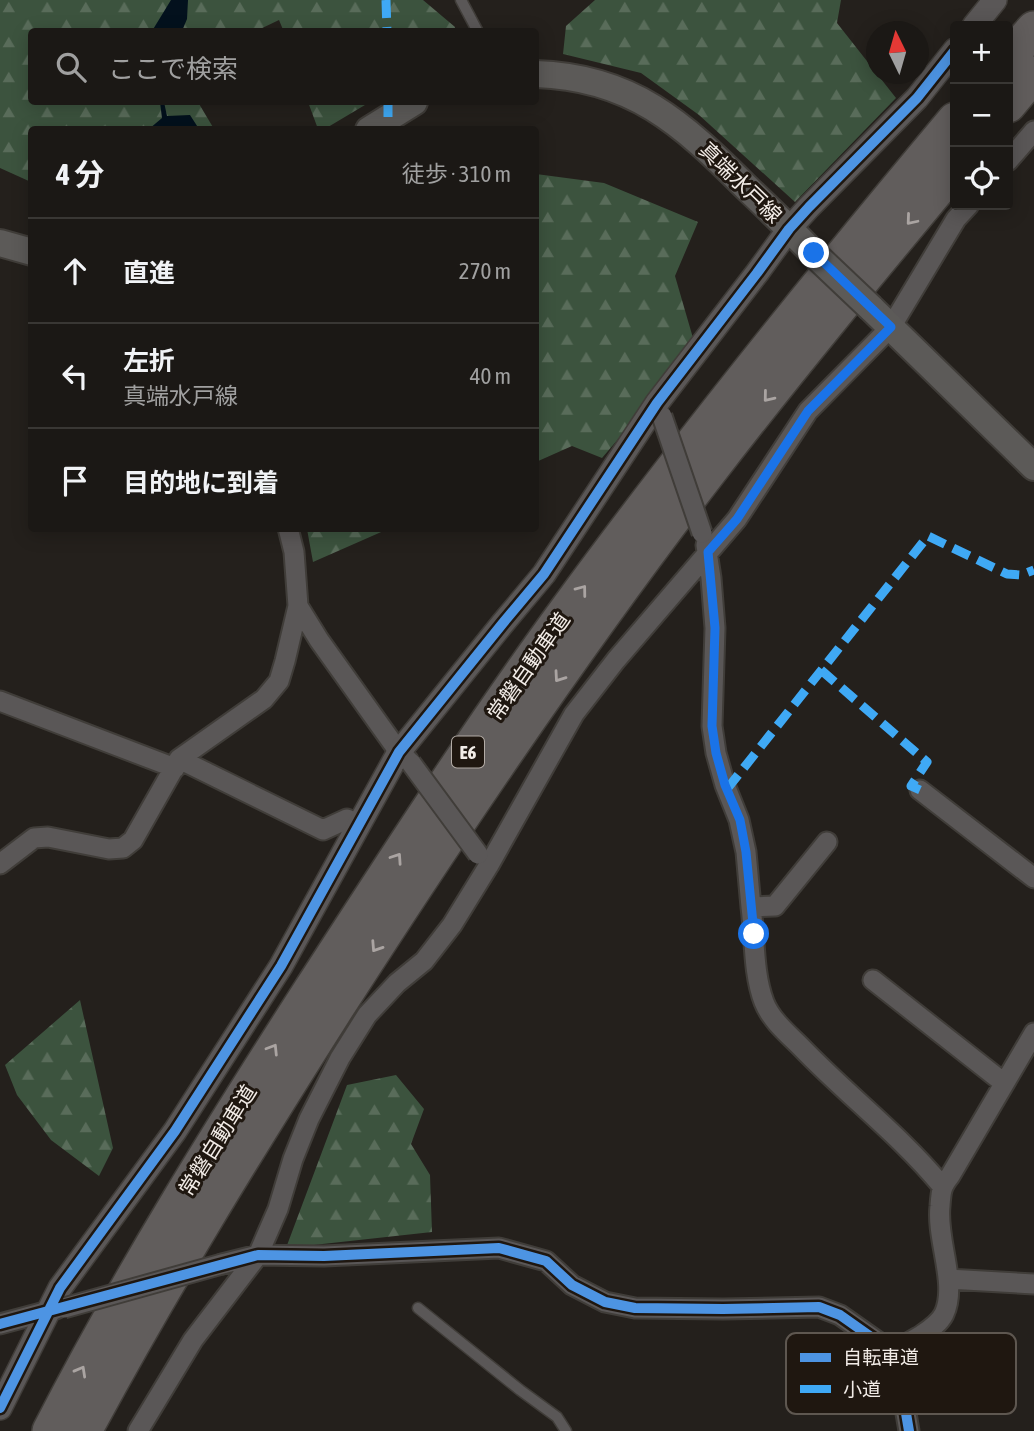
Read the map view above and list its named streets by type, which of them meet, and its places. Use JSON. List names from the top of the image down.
{
  "streets": {
    "highway": ["常磐自動車道", "E6"],
    "main road": ["真端水戸線"]
  },
  "legend": ["自転車道", "小道"],
  "north": "top",
  "page": {
    "map_buttons": ["+", "−"],
    "search": "ここで検索",
    "heading": ["4 分", "徒歩 · 310 m"],
    "list": [
      ["直進", "270 m"],
      ["左折", "真端水戸線", "40 m"],
      "目的地に到着"
    ]
  }
}
